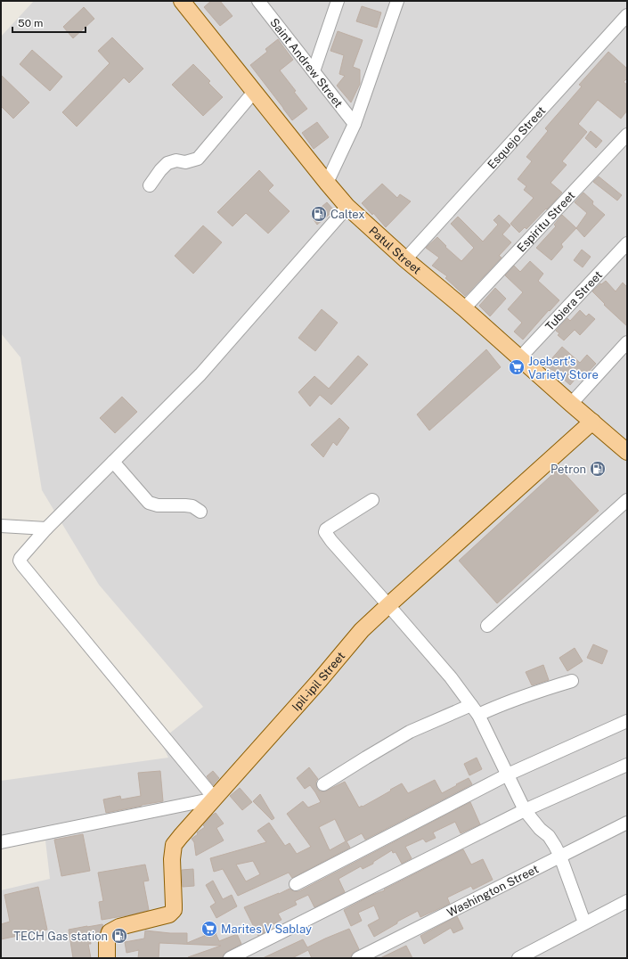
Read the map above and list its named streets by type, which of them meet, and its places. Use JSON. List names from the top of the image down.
{
  "streets": {
    "main road": ["Patul Street", "Ipil-ipil Street"],
    "street": [
      "Saint Andrew Street",
      "Esquejo Street",
      "Espiritu Street",
      "Tubiera Street",
      "Washington Street"
    ]
  },
  "crossings": [
    ["Esquejo Street", "Patul Street"],
    ["Espiritu Street", "Patul Street"],
    ["Patul Street", "Tubiera Street"],
    ["Patul Street", "Ipil-ipil Street"]
  ],
  "places": {
    "fuel station": ["Caltex", "Petron", "TECH Gas station"],
    "supermarket": ["Joebert's Variety Store", "Marites V Sablay"]
  },
  "scale_bar": "50 m"
}
